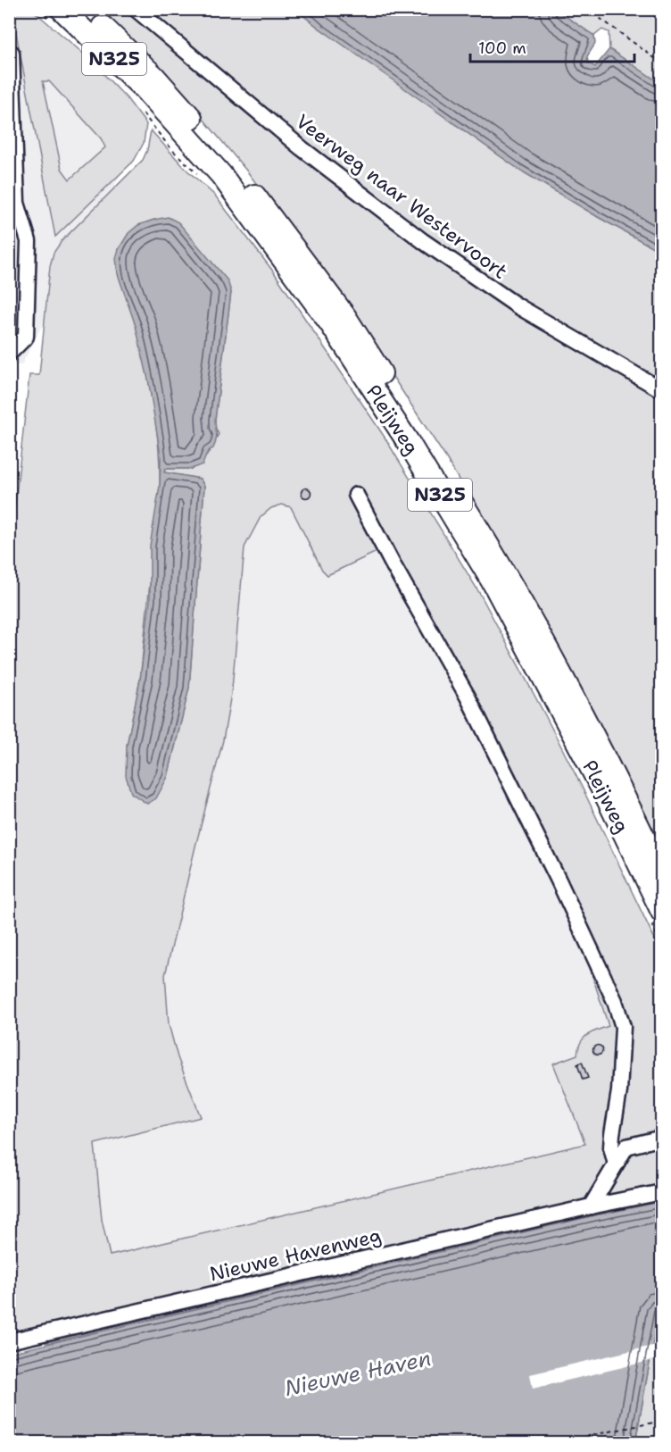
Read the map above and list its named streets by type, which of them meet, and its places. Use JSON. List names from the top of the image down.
{
  "streets": {
    "highway": ["N325", "Pleijweg"],
    "street": ["Veerweg naar Westervoort", "Nieuwe Havenweg"]
  },
  "water": ["Nieuwe Haven"],
  "scale_bar": "100 m"
}
